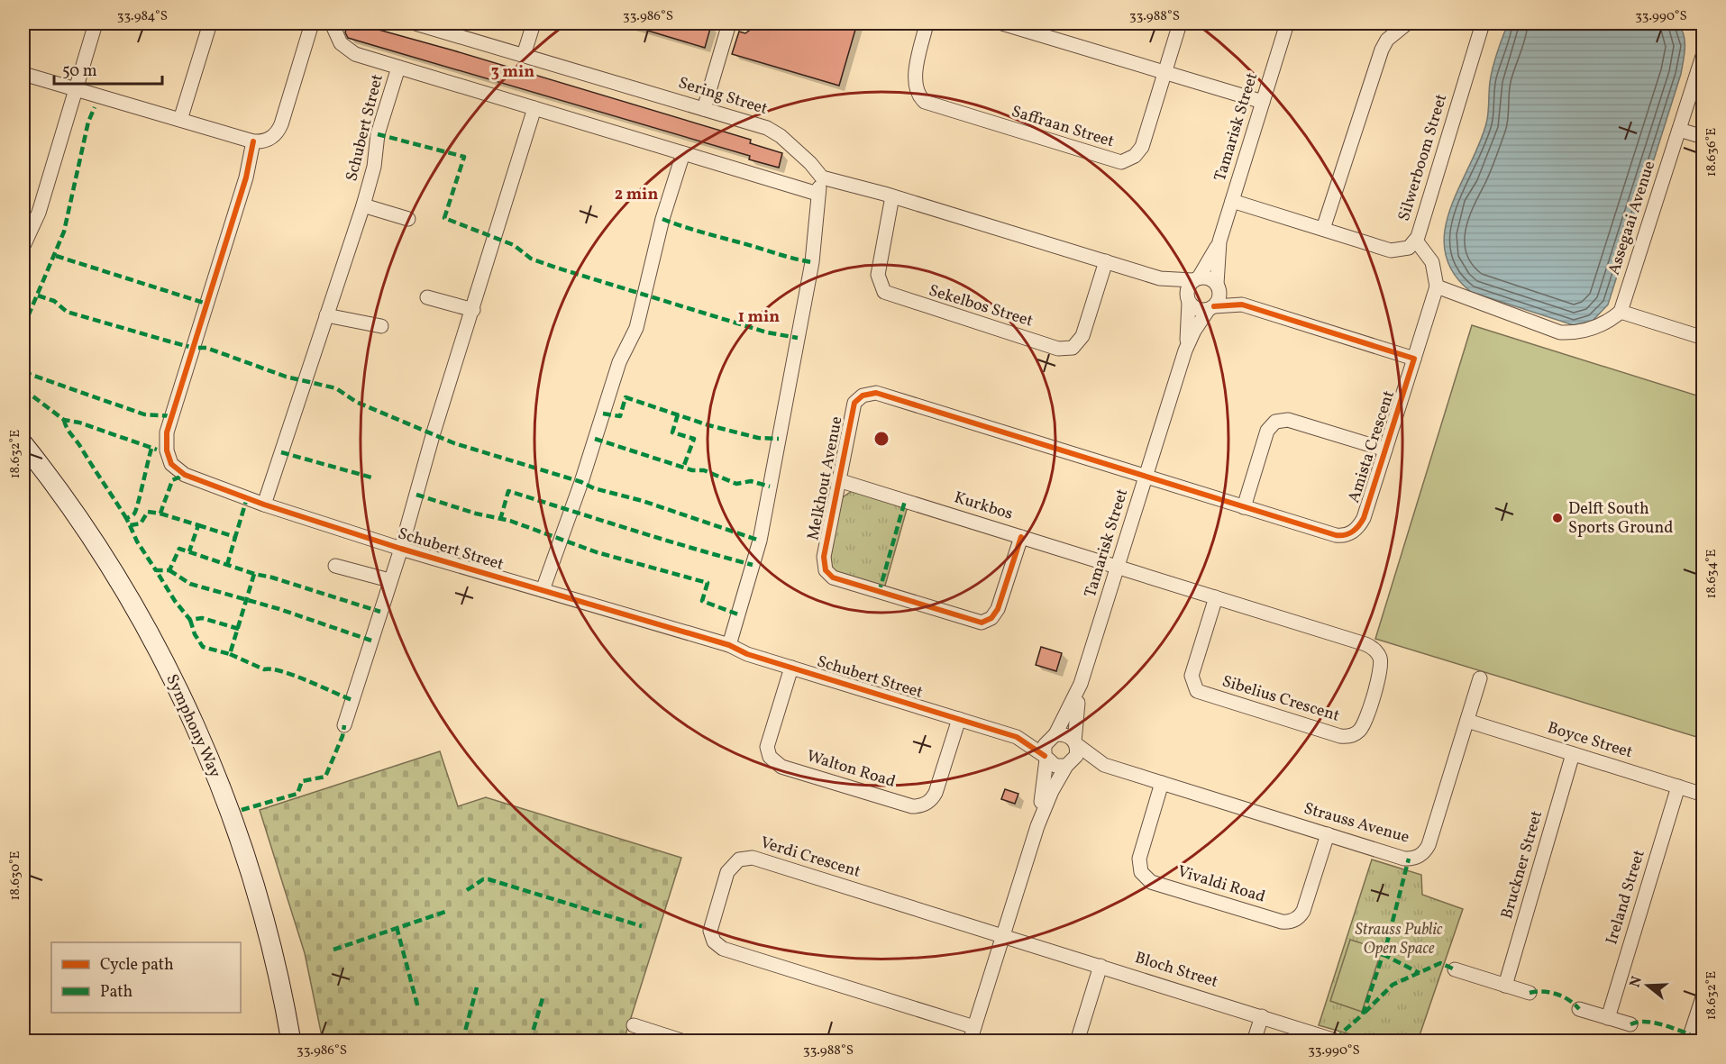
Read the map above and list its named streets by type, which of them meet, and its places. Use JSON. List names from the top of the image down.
{
  "streets": {
    "main road": ["Symphony Way"],
    "street": [
      "Sering Street",
      "Saffraan Street",
      "Tamarisk Street",
      "Schubert Street",
      "Silwerboom Street",
      "Assegaai Avenue",
      "Sekelbos Street",
      "Amista Crescent",
      "Melkhout Avenue",
      "Kurkbos",
      "Sibelius Crescent",
      "Boyce Street",
      "Walton Road",
      "Strauss Avenue",
      "Verdi Crescent",
      "Bruckner Street",
      "Vivaldi Road",
      "Ireland Street",
      "Bloch Street"
    ]
  },
  "crossings": [
    ["Tamarisk Street", "Schubert Street"],
    ["Tamarisk Street", "Silwerboom Street"],
    ["Tamarisk Street", "Amista Crescent"],
    ["Tamarisk Street", "Melkhout Avenue"],
    ["Tamarisk Street", "Kurkbos"],
    ["Tamarisk Street", "Sibelius Crescent"],
    ["Tamarisk Street", "Strauss Avenue"],
    ["Schubert Street", "Walton Road"],
    ["Schubert Street", "Strauss Avenue"],
    ["Amista Crescent", "Melkhout Avenue"],
    ["Melkhout Avenue", "Kurkbos"],
    ["Kurkbos", "Sibelius Crescent"],
    ["Boyce Street", "Strauss Avenue"],
    ["Boyce Street", "Bruckner Street"],
    ["Boyce Street", "Ireland Street"],
    ["Strauss Avenue", "Vivaldi Road"],
    ["Verdi Crescent", "Bloch Street"]
  ],
  "parks": ["Strauss Public Open Space"],
  "places": ["Delft South Sports Ground"],
  "legend": ["Cycle path", "Path"],
  "scale_bar": "50 m",
  "north": "left",
  "coordinates": [
    "33.984°S",
    "33.986°S",
    "33.988°S",
    "33.990°S",
    "18.636°E",
    "18.632°E",
    "18.634°E",
    "18.630°E"
  ],
  "rings": ["3 min", "2 min", "1 min"]
}
